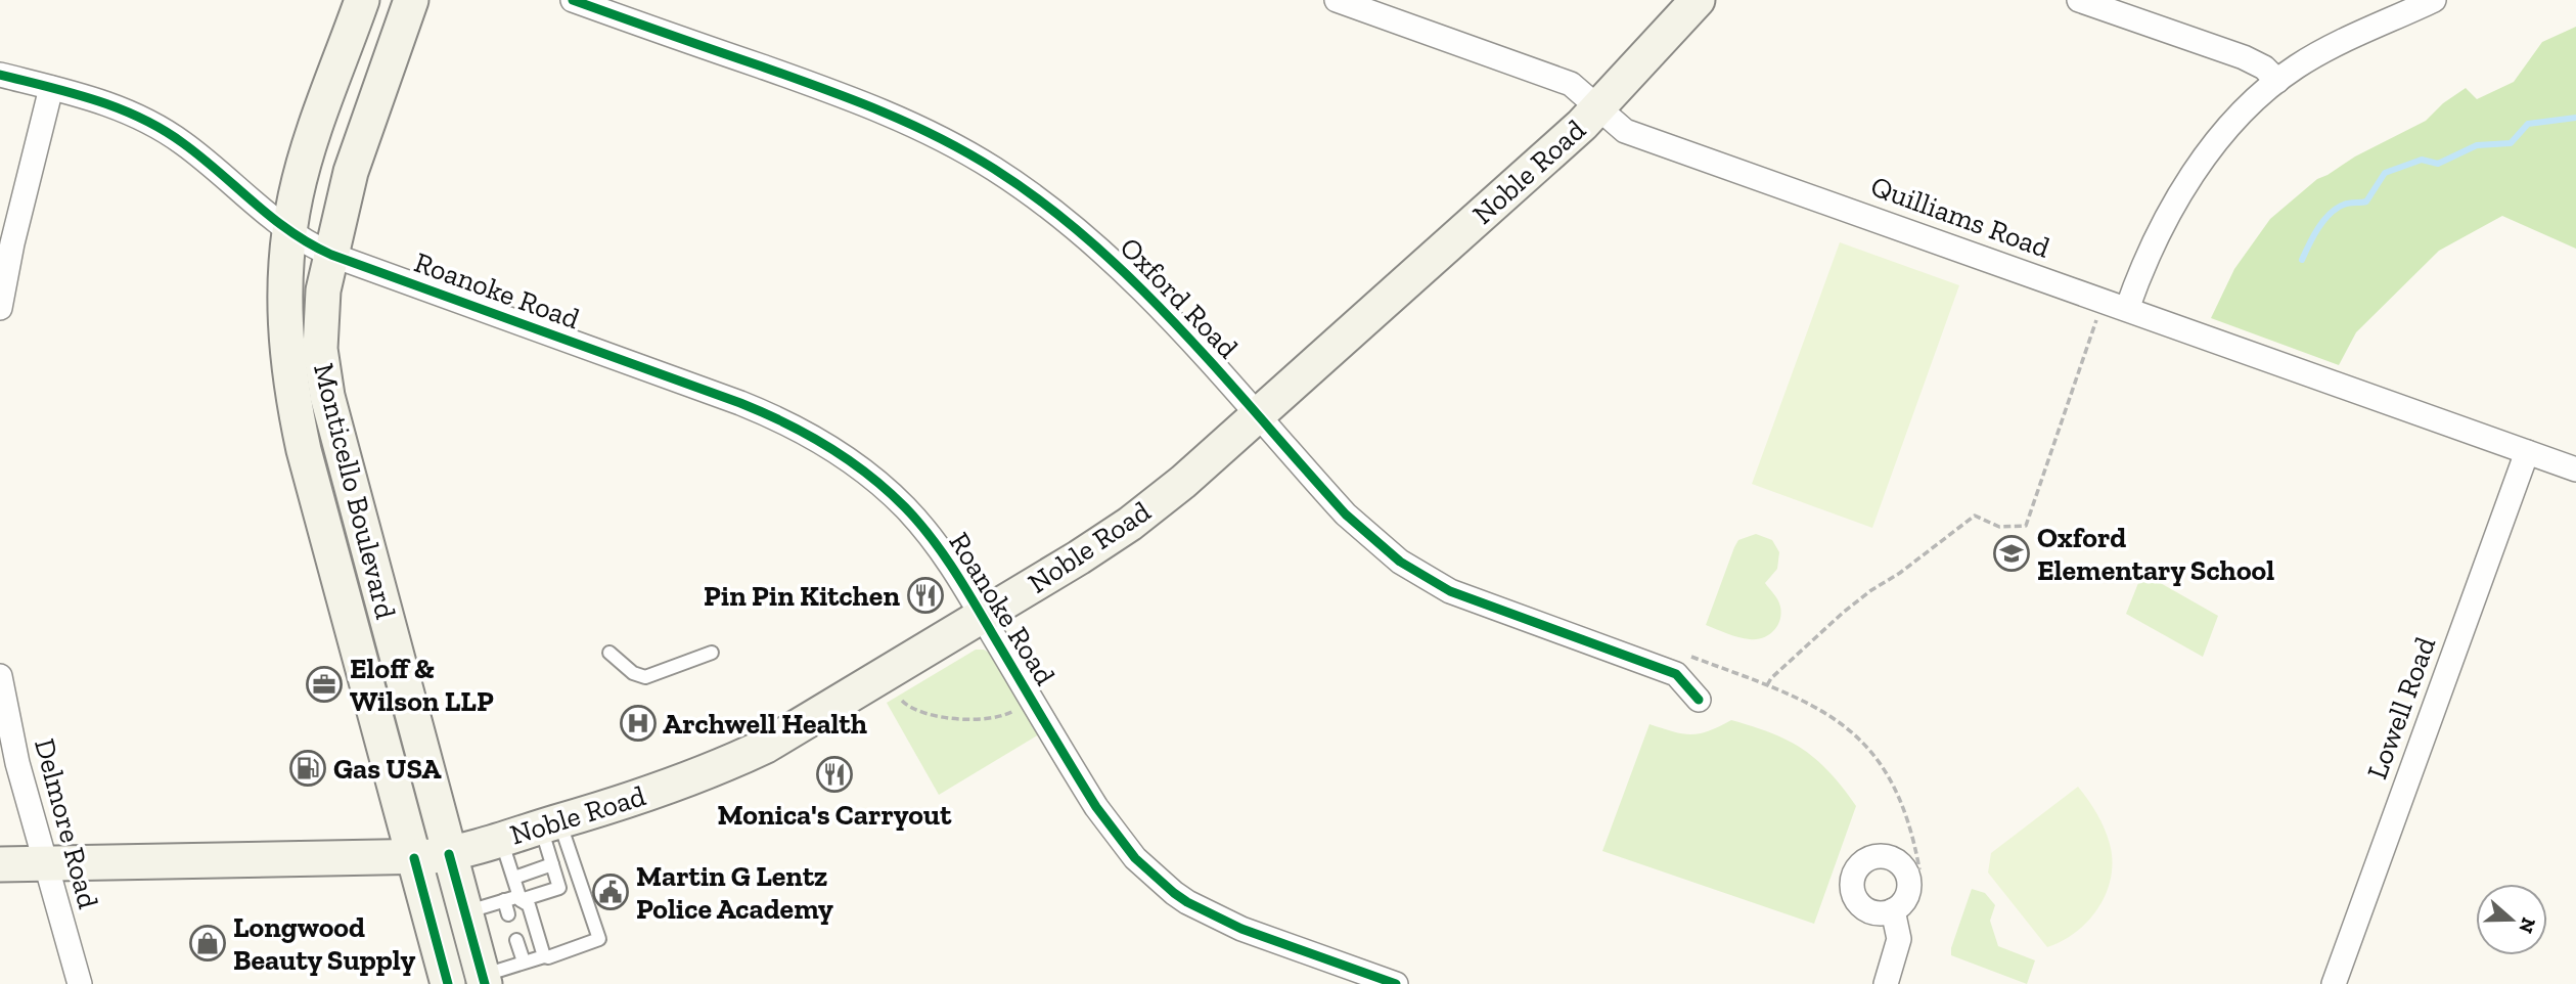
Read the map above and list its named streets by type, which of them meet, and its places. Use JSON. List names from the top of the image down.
{
  "streets": {
    "main road": ["Noble Road", "Monticello Boulevard"],
    "street": [
      "Quilliams Road",
      "Roanoke Road",
      "Oxford Road",
      "Lowell Road",
      "Delmore Road"
    ]
  },
  "crossings": [
    ["Noble Road", "Quilliams Road"],
    ["Noble Road", "Roanoke Road"],
    ["Noble Road", "Oxford Road"],
    ["Noble Road", "Monticello Boulevard"],
    ["Noble Road", "Delmore Road"],
    ["Quilliams Road", "Lowell Road"],
    ["Roanoke Road", "Monticello Boulevard"]
  ],
  "places": {
    "school or university": ["Oxford Elementary School"],
    "restaurant": ["Pin Pin Kitchen", "Monica's Carryout"],
    "office": ["Eloff & Wilson LLP"],
    "hospital": ["Archwell Health"],
    "fuel station": ["Gas USA"],
    "public building": ["Martin G Lentz Police Academy"],
    "shop": ["Longwood Beauty Supply"]
  },
  "north": "right"
}
